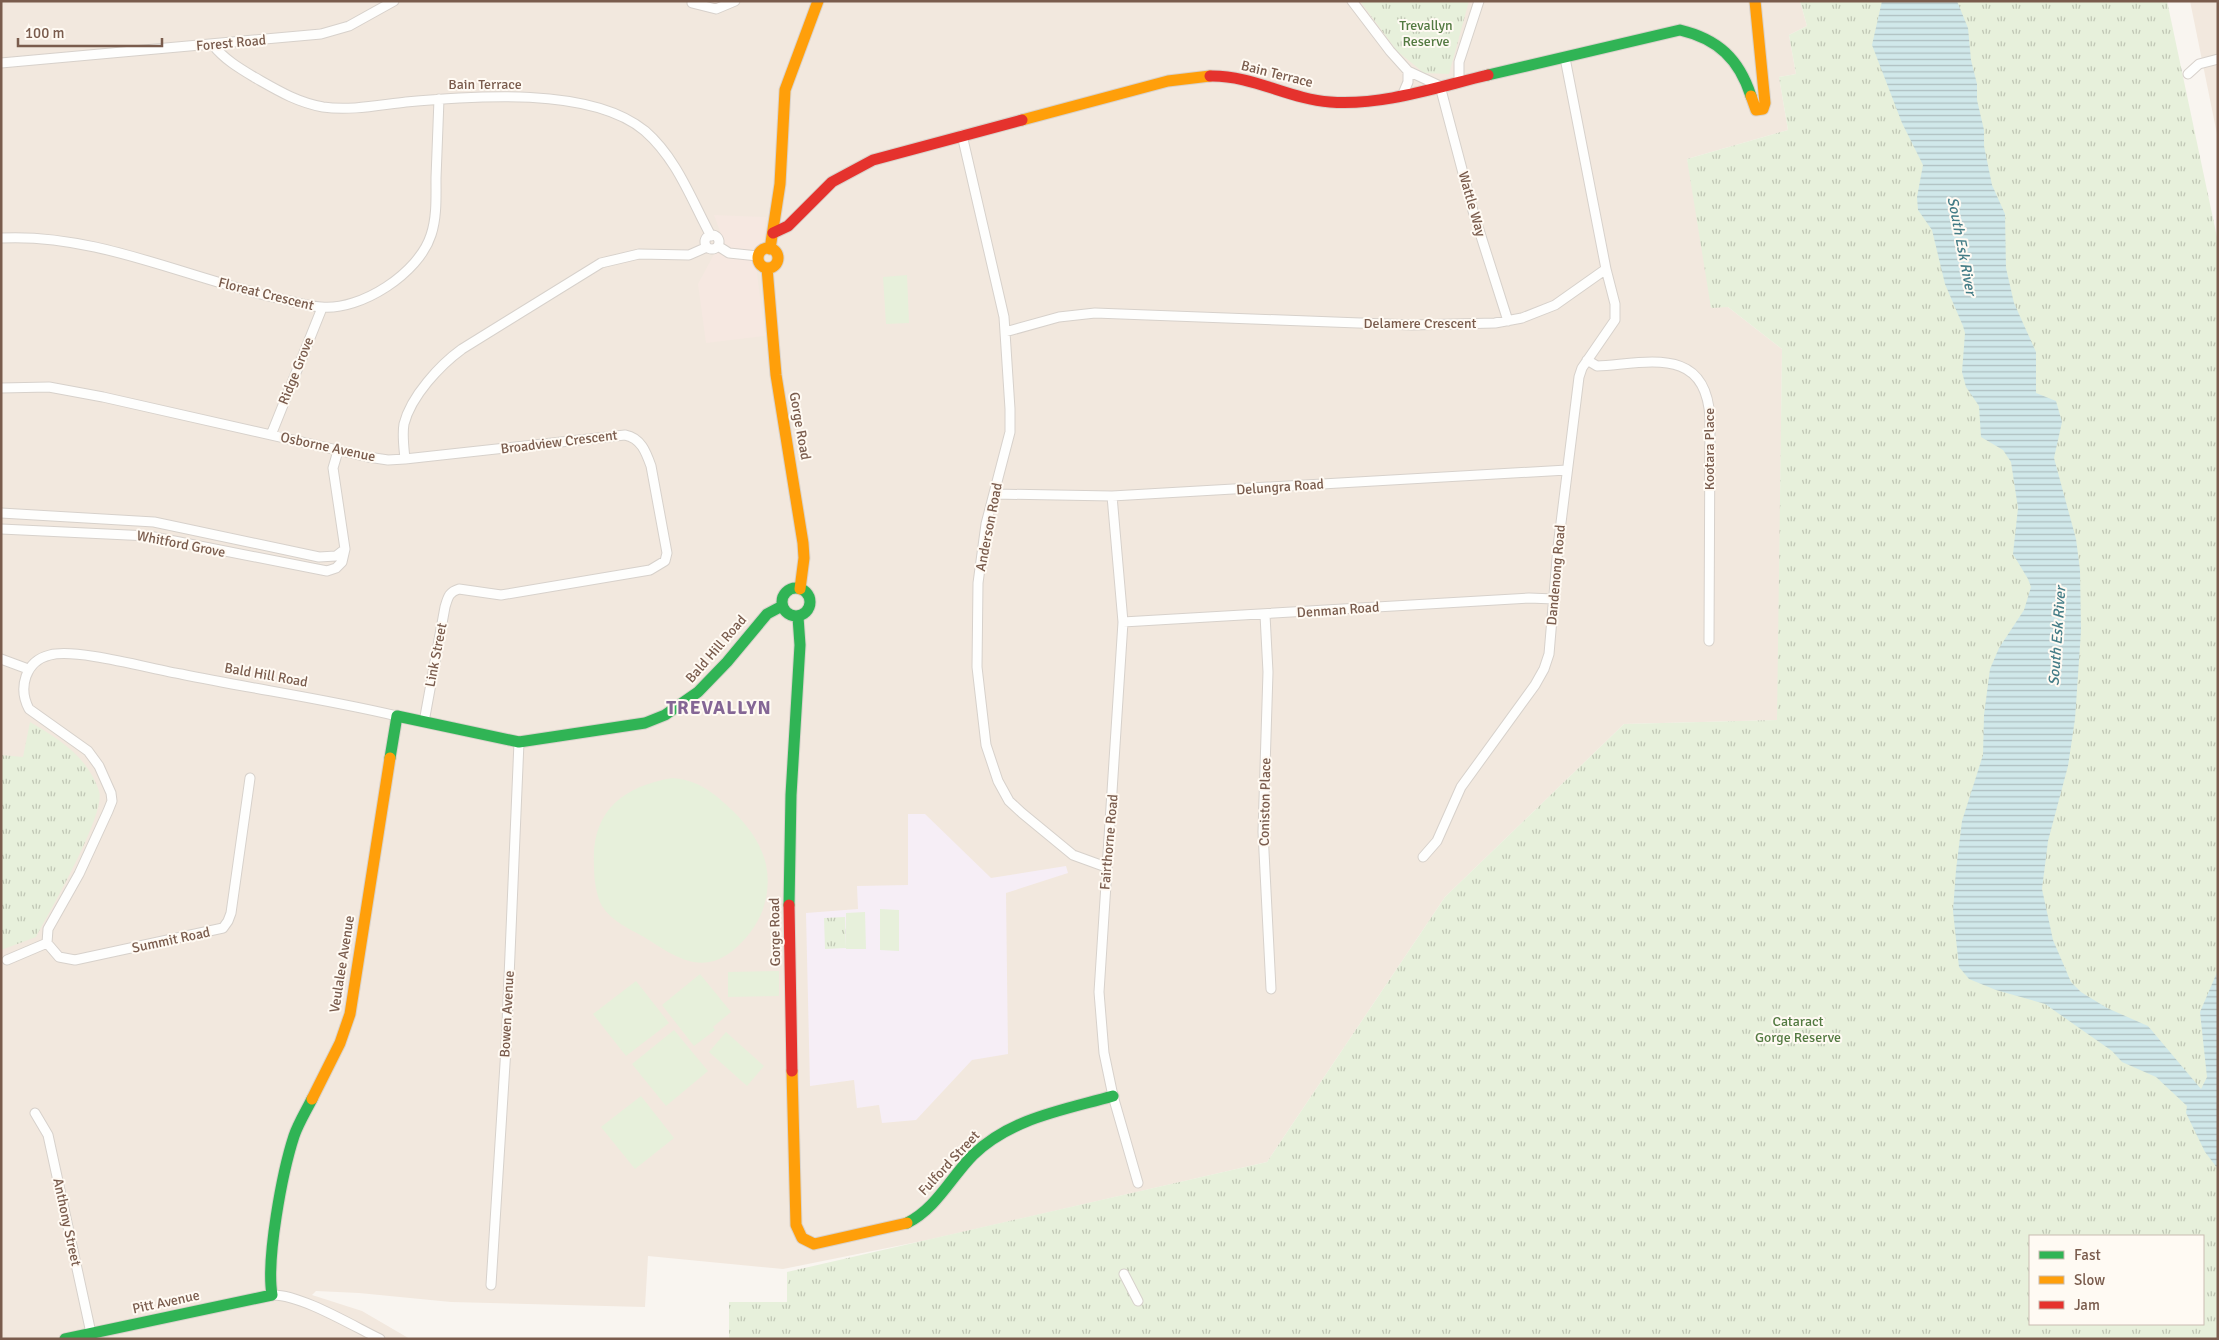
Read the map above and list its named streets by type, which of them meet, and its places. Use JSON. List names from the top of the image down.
{
  "streets": {
    "street": [
      "Forest Road",
      "Bain Terrace",
      "Wattle Way",
      "Floreat Crescent",
      "Delamere Crescent",
      "Ridge Grove",
      "Gorge Road",
      "Broadview Crescent",
      "Osborne Avenue",
      "Kootara Place",
      "Delungra Road",
      "Anderson Road",
      "Whitford Grove",
      "Dandenong Road",
      "Denman Road",
      "Bald Hill Road",
      "Link Street",
      "Coniston Place",
      "Fairthorne Road",
      "Summit Road",
      "Veulalee Avenue",
      "Bowen Avenue",
      "Fulford Street",
      "Anthony Street",
      "Pitt Avenue"
    ]
  },
  "crossings": [
    ["Forest Road", "Bain Terrace"],
    ["Bain Terrace", "Wattle Way"],
    ["Bain Terrace", "Floreat Crescent"],
    ["Bain Terrace", "Anderson Road"],
    ["Wattle Way", "Delamere Crescent"],
    ["Floreat Crescent", "Ridge Grove"],
    ["Delamere Crescent", "Anderson Road"],
    ["Delamere Crescent", "Dandenong Road"],
    ["Ridge Grove", "Osborne Avenue"],
    ["Gorge Road", "Bald Hill Road"],
    ["Gorge Road", "Fulford Street"],
    ["Broadview Crescent", "Osborne Avenue"],
    ["Broadview Crescent", "Link Street"],
    ["Kootara Place", "Dandenong Road"],
    ["Delungra Road", "Anderson Road"],
    ["Delungra Road", "Dandenong Road"],
    ["Delungra Road", "Fairthorne Road"],
    ["Anderson Road", "Fairthorne Road"],
    ["Dandenong Road", "Denman Road"],
    ["Denman Road", "Coniston Place"],
    ["Denman Road", "Fairthorne Road"],
    ["Bald Hill Road", "Link Street"],
    ["Bald Hill Road", "Veulalee Avenue"],
    ["Bald Hill Road", "Bowen Avenue"],
    ["Fairthorne Road", "Fulford Street"],
    ["Veulalee Avenue", "Pitt Avenue"],
    ["Anthony Street", "Pitt Avenue"]
  ],
  "districts": ["TREVALLYN"],
  "water": ["South Esk River"],
  "parks": ["Trevallyn Reserve", "Cataract Gorge Reserve"],
  "legend": ["Fast", "Slow", "Jam"],
  "scale_bar": "100 m"
}
